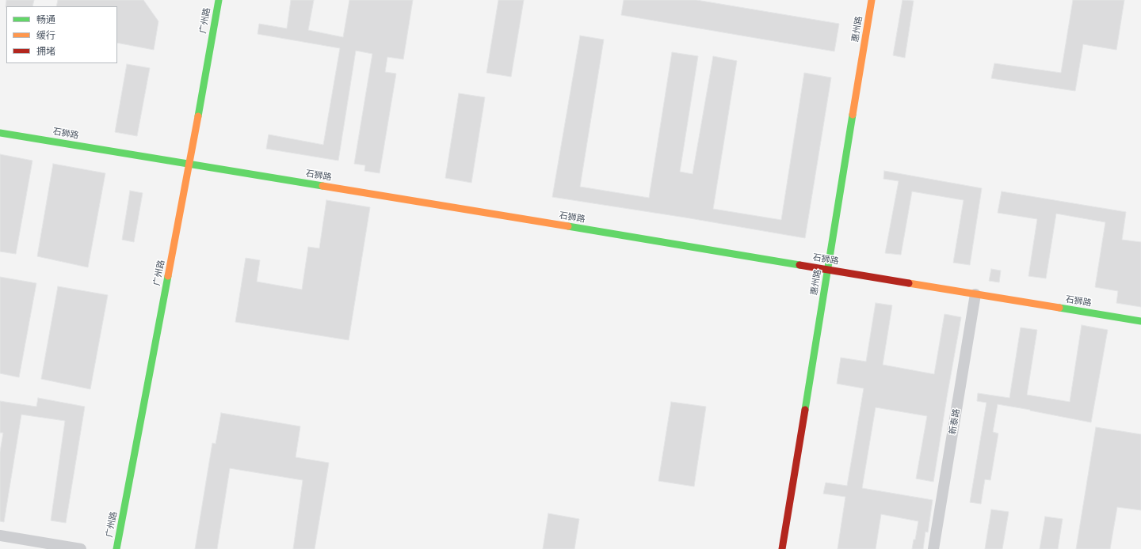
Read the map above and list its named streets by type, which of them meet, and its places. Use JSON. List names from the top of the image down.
{
  "streets": {
    "street": [
      "广州路",
      "惠州路",
      "石狮路",
      "新泰路"
    ]
  },
  "crossings": [
    ["广州路", "石狮路"],
    ["石狮路", "新泰路"]
  ],
  "legend": ["畅通", "缓行", "拥堵"]
}
